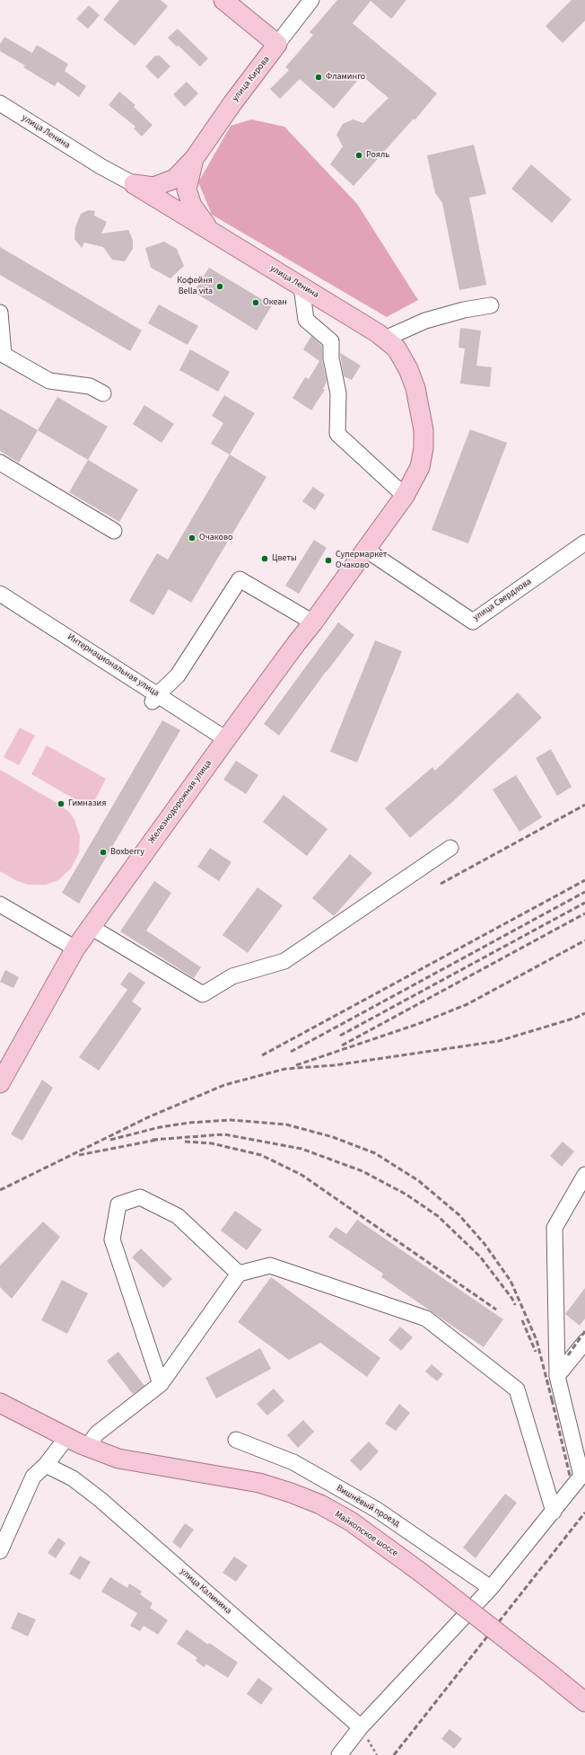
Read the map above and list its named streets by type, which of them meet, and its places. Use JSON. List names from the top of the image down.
{
  "streets": {
    "main road": [
      "улица Кирова",
      "улица Ленина",
      "Железнодорожная улица",
      "Майкопское шоссе"
    ],
    "street": [
      "улица Свердлова",
      "Интернациональная улица",
      "Вишнёвый проезд",
      "улица Калинина"
    ]
  },
  "crossings": [
    ["улица Кирова", "улица Ленина"],
    ["улица Ленина", "улица Свердлова"],
    ["улица Ленина", "Железнодорожная улица"],
    ["улица Свердлова", "Железнодорожная улица"],
    ["Интернациональная улица", "Железнодорожная улица"]
  ],
  "places": [
    "Фламинго",
    "Рояль",
    "Кофейня Bella vita",
    "Океан",
    "Очаково",
    "Цветы",
    "Супермаркет Очаково",
    "Гимназия",
    "Boxberry"
  ]
}
